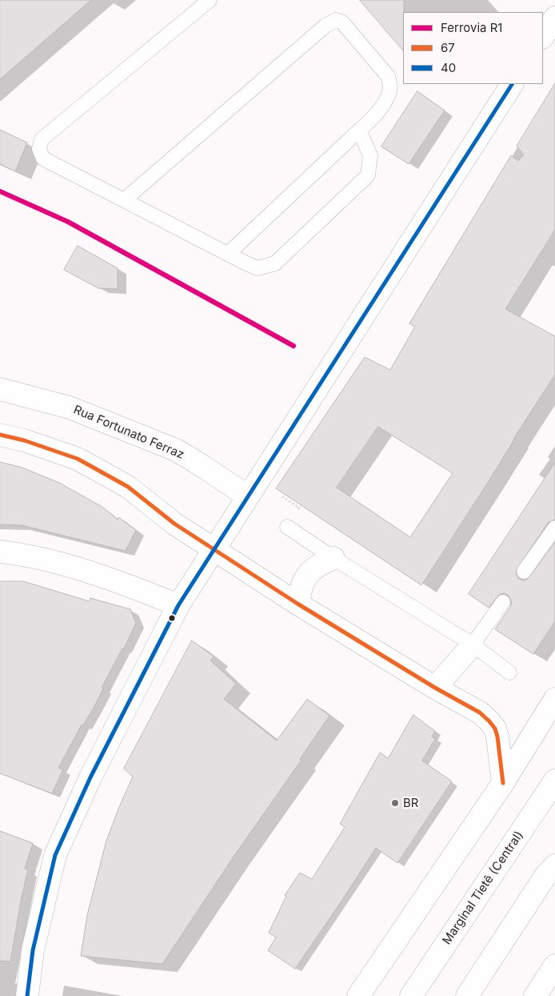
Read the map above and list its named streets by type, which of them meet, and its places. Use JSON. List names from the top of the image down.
{
  "streets": {
    "main road": ["Rua Fortunato Ferraz", "Marginal Tietê (Central)"]
  },
  "places": ["BR"],
  "lines": ["transit line 40", "rail line R1", "transit line 67"],
  "legend": ["Ferrovia R1", "67", "40"]
}
